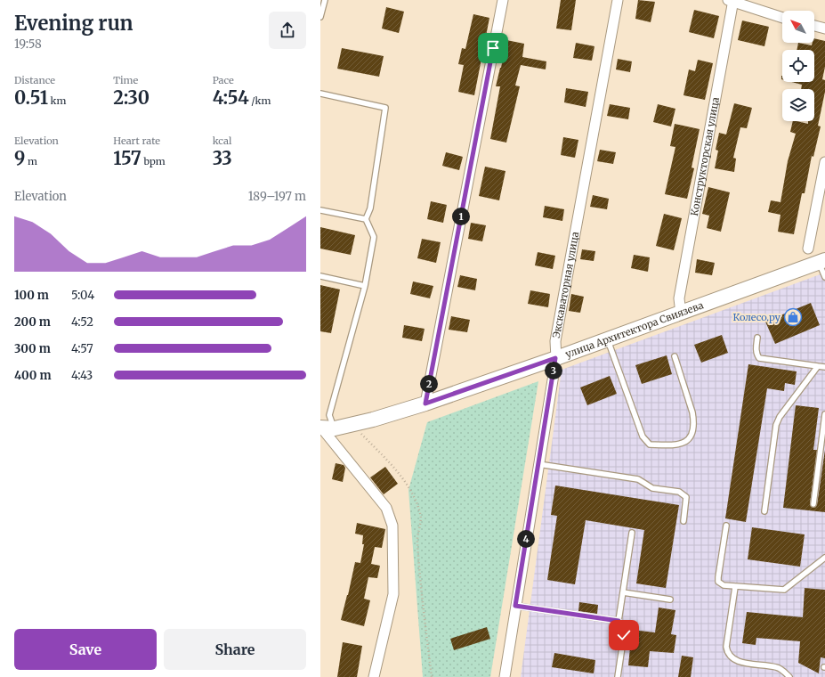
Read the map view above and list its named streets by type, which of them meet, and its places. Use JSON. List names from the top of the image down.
{
  "streets": {
    "main road": ["улица Архитектора Свиязева"],
    "street": ["Конструкторская улица", "Экскаваторная улица"]
  },
  "crossings": [
    ["Конструкторская улица", "улица Архитектора Свиязева"],
    ["Экскаваторная улица", "улица Архитектора Свиязева"]
  ],
  "places": {
    "shop": ["Колесо.ру"]
  },
  "north": "top left",
  "page": {
    "heading": ["Evening run", "19:58"],
    "stats": [
      ["Distance", "0.51 km"],
      ["Time", "2:30"],
      ["Pace", "4:54 /km"],
      ["Elevation", "9 m"],
      ["Heart rate", "157 bpm"],
      ["kcal", "33"]
    ],
    "chart": ["Elevation", "189–197 m"],
    "pins": [
      "1",
      "3",
      "2",
      "4"
    ],
    "list": [
      {
        "name": "100 m",
        "note": "5:04"
      },
      {
        "name": "200 m",
        "note": "4:52"
      },
      {
        "name": "300 m",
        "note": "4:57"
      },
      {
        "name": "400 m",
        "note": "4:43"
      }
    ],
    "buttons": ["Save", "Share"]
  }
}
